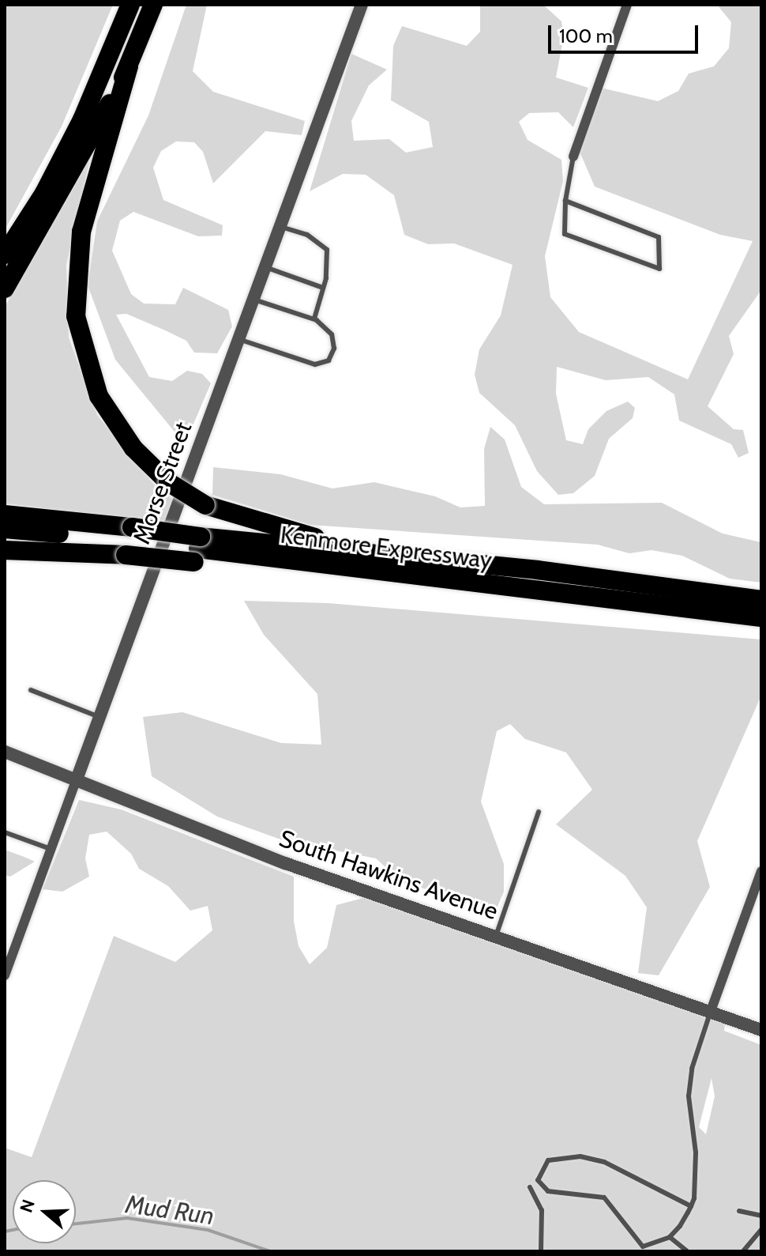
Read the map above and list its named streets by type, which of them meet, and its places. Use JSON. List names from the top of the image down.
{
  "streets": {
    "highway": ["Kenmore Expressway"],
    "street": ["Morse Street", "South Hawkins Avenue"]
  },
  "crossings": [
    ["Morse Street", "South Hawkins Avenue"]
  ],
  "water": ["Mud Run"],
  "scale_bar": "100 m",
  "north": "left"
}
